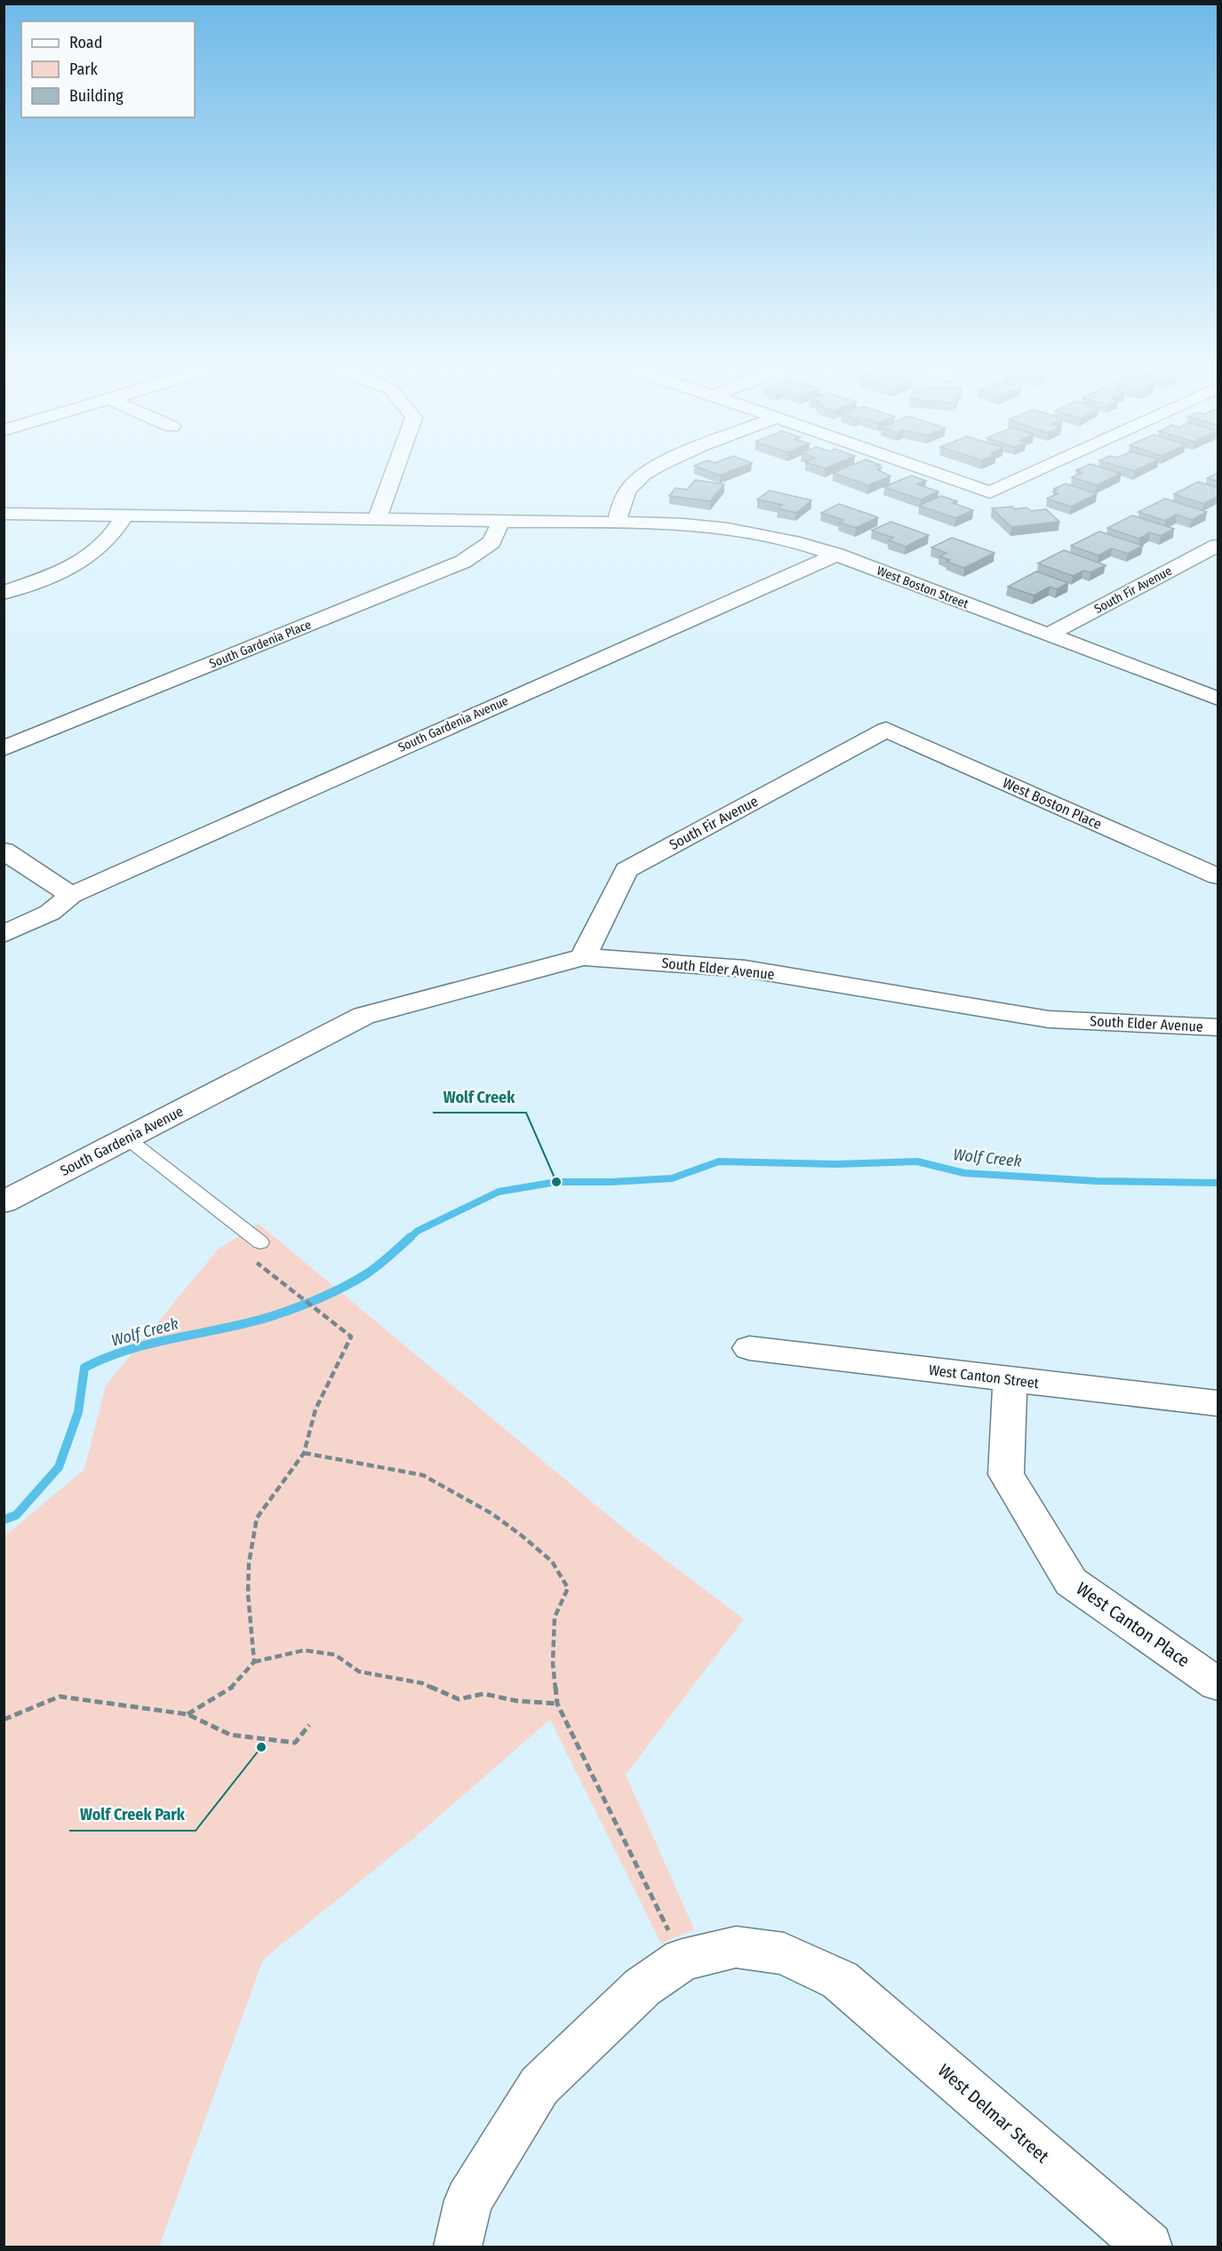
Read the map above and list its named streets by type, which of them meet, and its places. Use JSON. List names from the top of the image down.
{
  "streets": {
    "street": [
      "West Boston Street",
      "South Fir Avenue",
      "South Gardenia Place",
      "South Gardenia Avenue",
      "West Boston Place",
      "South Elder Avenue",
      "West Canton Street",
      "West Canton Place",
      "West Delmar Street"
    ]
  },
  "crossings": [
    ["West Boston Street", "South Fir Avenue"],
    ["West Boston Street", "South Gardenia Avenue"],
    ["South Fir Avenue", "West Boston Place"],
    ["South Fir Avenue", "South Elder Avenue"],
    ["South Gardenia Avenue", "South Elder Avenue"],
    ["West Canton Street", "West Canton Place"]
  ],
  "water": ["Wolf Creek"],
  "places": ["Wolf Creek", "Wolf Creek Park"],
  "legend": ["Road", "Park", "Building"]
}
